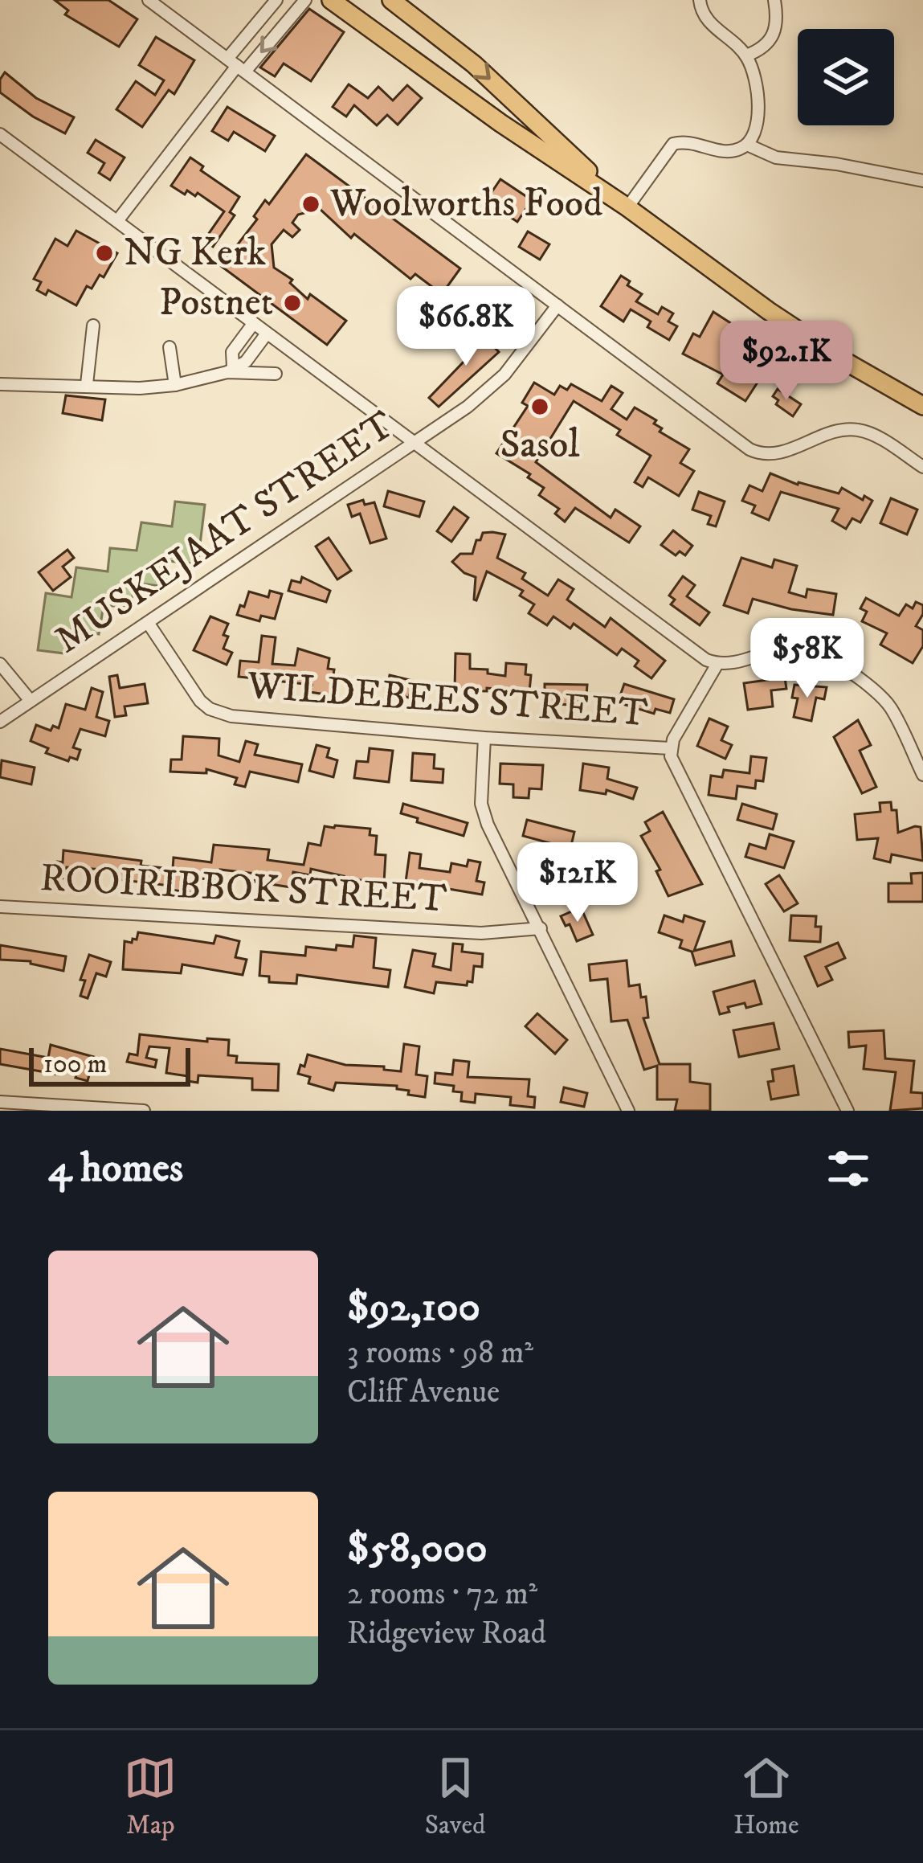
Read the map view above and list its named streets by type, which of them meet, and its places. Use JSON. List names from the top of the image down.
{
  "streets": {
    "street": ["MUSKEJAAT STREET", "WILDEBEES STREET", "ROOIRIBBOK STREET"]
  },
  "crossings": [
    ["MUSKEJAAT STREET", "WILDEBEES STREET"]
  ],
  "places": [
    "Woolworths Food",
    "NG Kerk",
    "Postnet",
    "Sasol"
  ],
  "scale_bar": "100 m",
  "page": {
    "price": [
      "$66.8K",
      "$92.1K",
      "$58K",
      "$121K"
    ],
    "scale": "100 m",
    "heading": "4 homes",
    "list": [
      {
        "name": "$92,100",
        "note": "3 rooms · 98 m² · Cliff Avenue"
      },
      {
        "name": "$58,000",
        "note": "2 rooms · 72 m² · Ridgeview Road"
      }
    ],
    "tabs": ["Map", "Saved", "Home"]
  }
}
